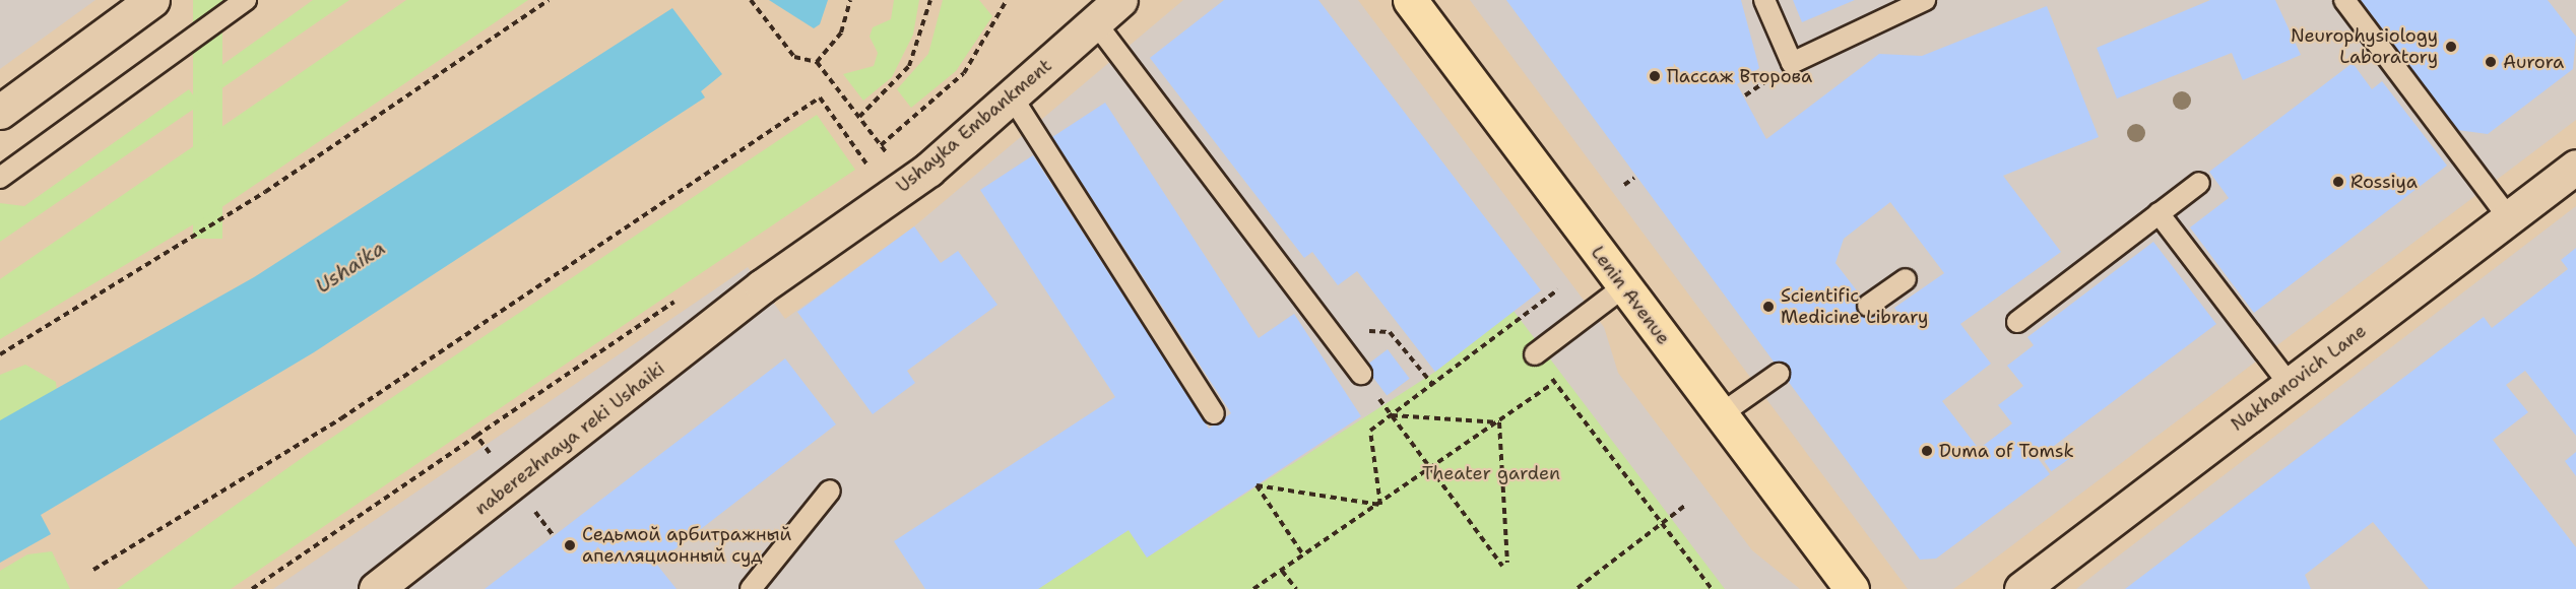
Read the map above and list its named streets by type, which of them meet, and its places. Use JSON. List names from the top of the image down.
{
  "streets": {
    "main road": ["Lenin Avenue"],
    "street": ["Ushayka Embankment", "Nakhanovich Lane", "naberezhnaya reki Ushaiki"]
  },
  "crossings": [
    ["Ushayka Embankment", "naberezhnaya reki Ushaiki"]
  ],
  "water": ["Ushaika"],
  "parks": ["Theater garden"],
  "places": [
    "Neurophysiology Laboratory",
    "Aurora",
    "Пассаж Второва",
    "Rossiya",
    "Scientific Medicine Library",
    "Duma of Tomsk",
    "Седьмой арбитражный апелляционный суд"
  ]
}
